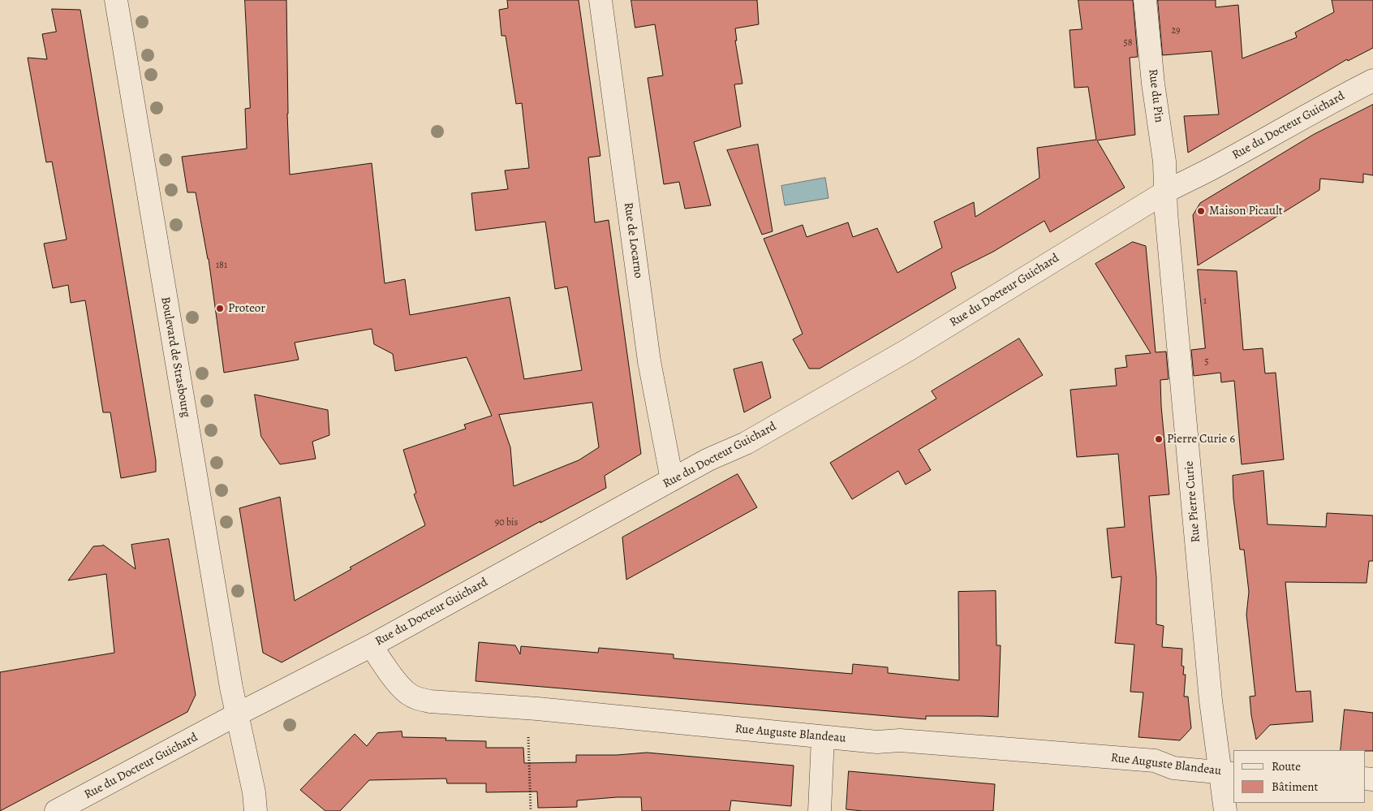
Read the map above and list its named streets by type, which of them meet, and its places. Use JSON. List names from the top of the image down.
{
  "streets": {
    "street": [
      "Rue du Pin",
      "Rue du Docteur Guichard",
      "Rue de Locarno",
      "Boulevard de Strasbourg",
      "Rue Pierre Curie",
      "Rue Auguste Blandeau"
    ]
  },
  "crossings": [
    ["Rue du Pin", "Rue du Docteur Guichard"],
    ["Rue du Pin", "Rue Pierre Curie"],
    ["Rue du Docteur Guichard", "Rue de Locarno"],
    ["Rue du Docteur Guichard", "Boulevard de Strasbourg"],
    ["Rue du Docteur Guichard", "Rue Pierre Curie"],
    ["Rue du Docteur Guichard", "Rue Auguste Blandeau"],
    ["Rue Pierre Curie", "Rue Auguste Blandeau"]
  ],
  "places": ["Maison Picault", "Proteor", "Pierre Curie 6"],
  "house_numbers": [
    "29",
    "58",
    "181",
    "1",
    "5",
    "90 bis"
  ],
  "legend": ["Route", "Bâtiment"]
}
